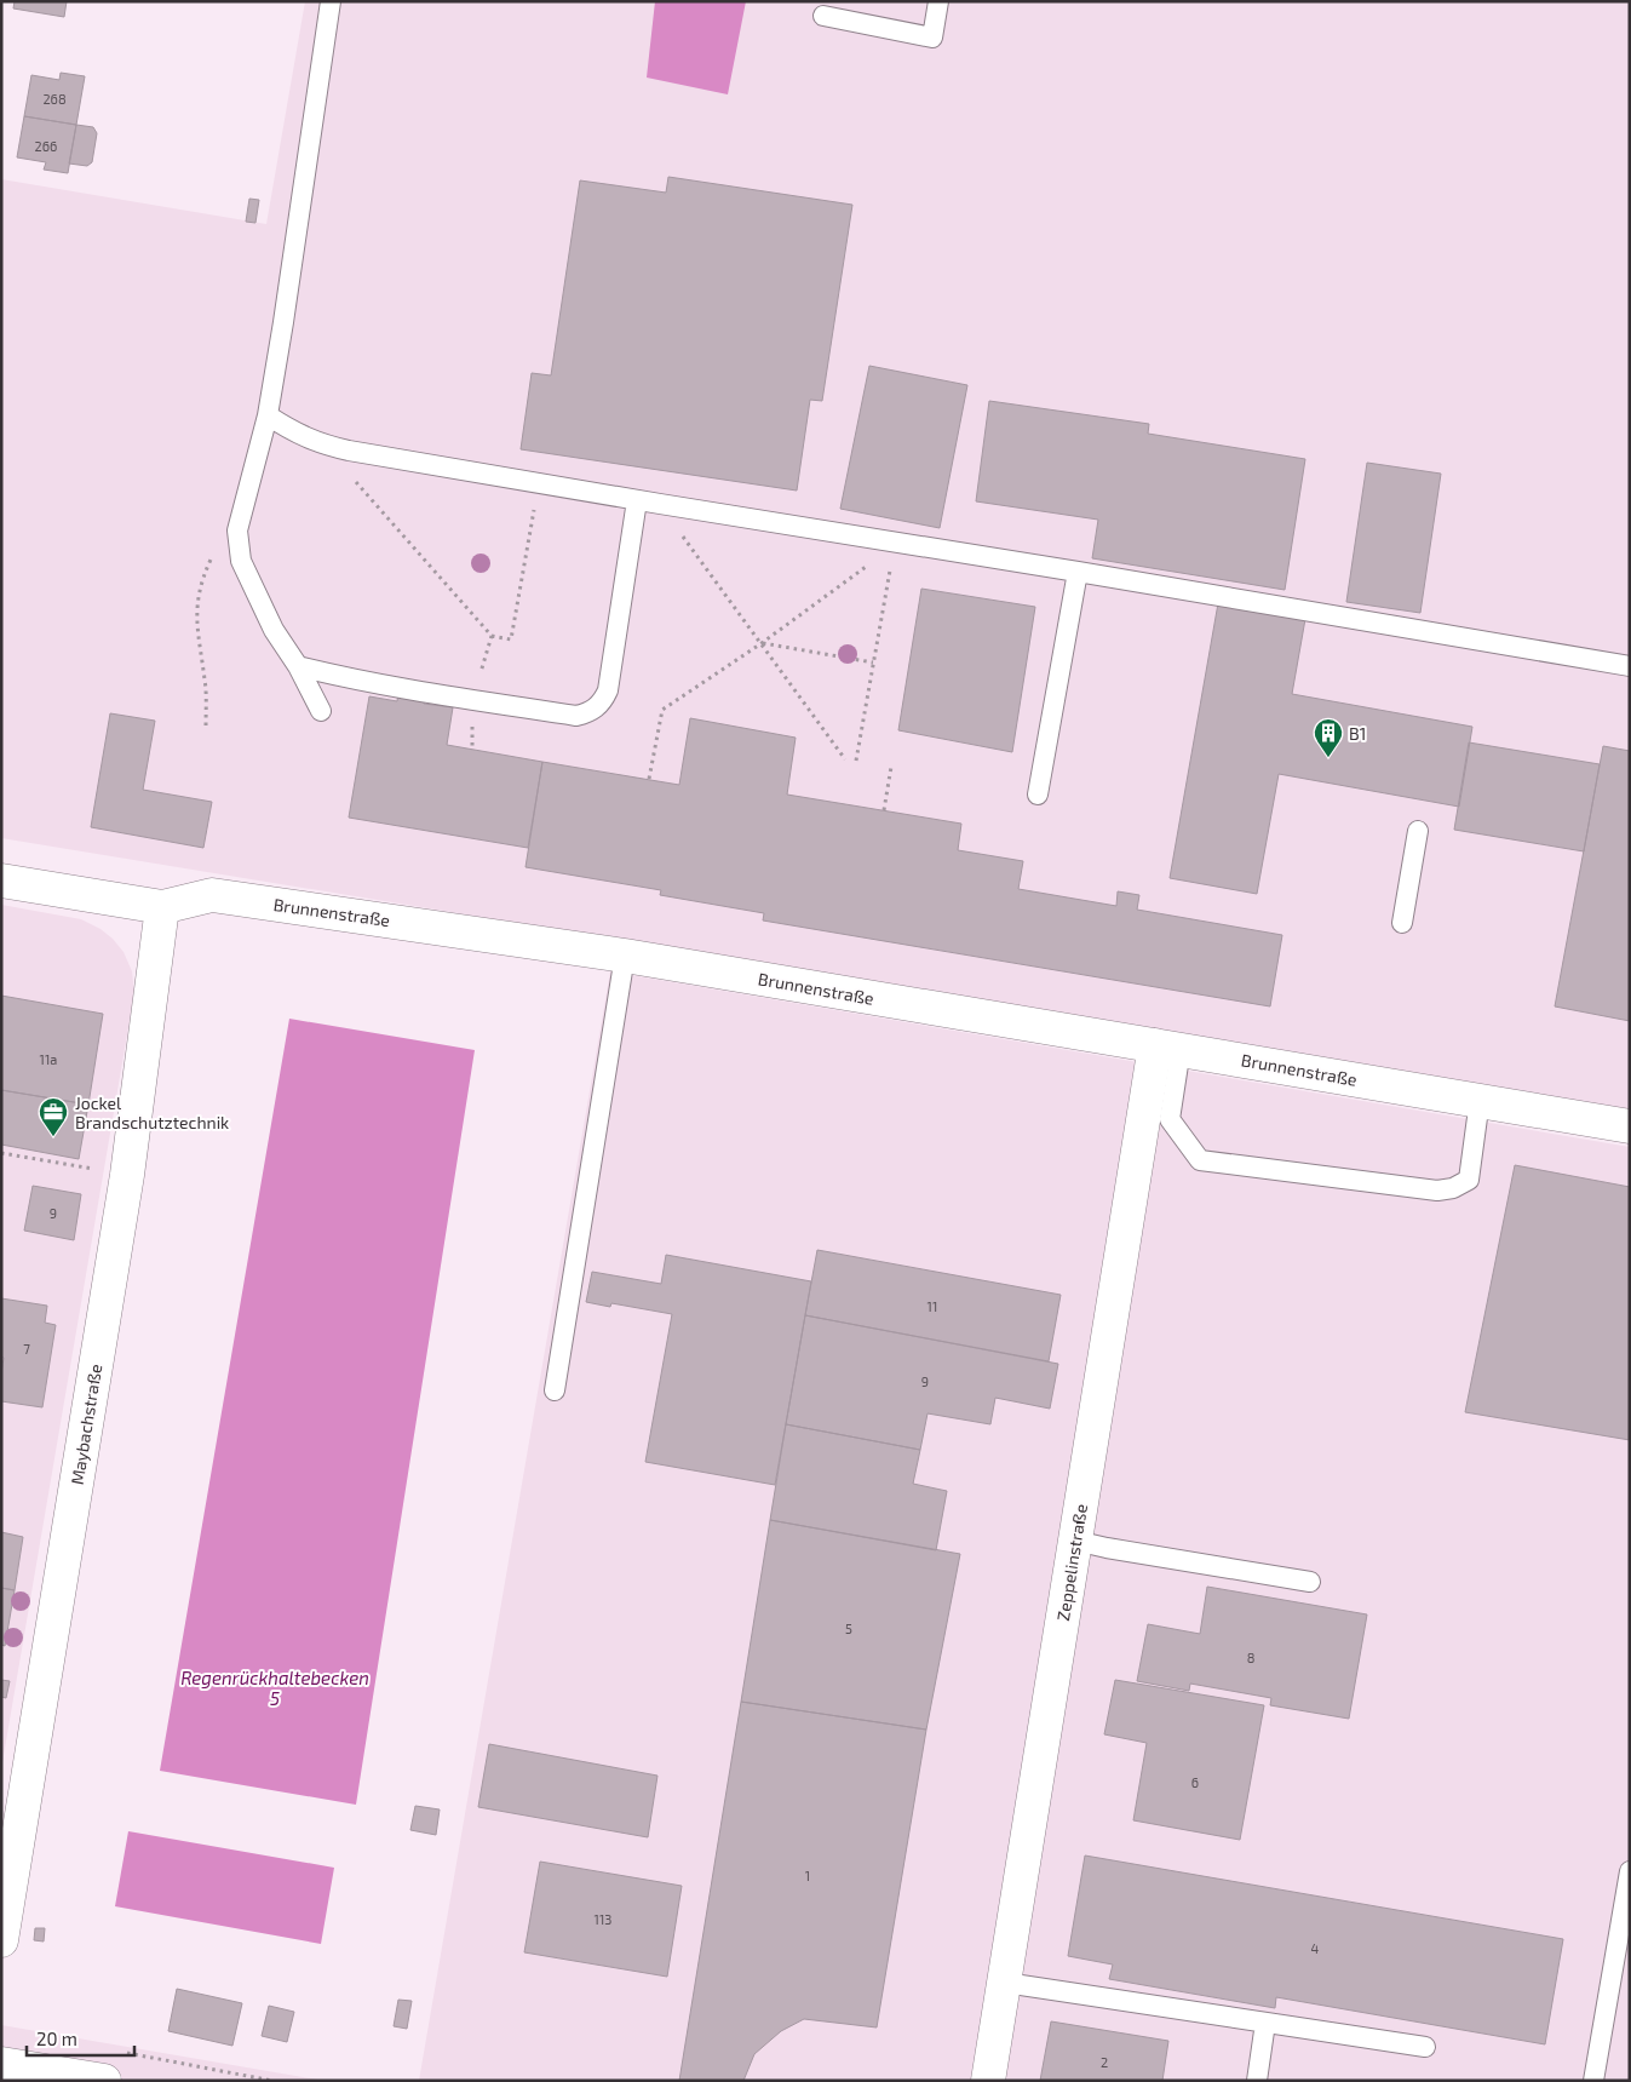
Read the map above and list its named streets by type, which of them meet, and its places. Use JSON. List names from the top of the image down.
{
  "streets": {
    "street": ["Brunnenstraße", "Maybachstraße", "Zeppelinstraße"]
  },
  "crossings": [
    ["Brunnenstraße", "Maybachstraße"],
    ["Brunnenstraße", "Zeppelinstraße"]
  ],
  "water": ["Regenrückhaltebecken 5"],
  "places": {
    "building": ["B1"],
    "office": ["Jockel Brandschutztechnik"]
  },
  "house_numbers": [
    "268",
    "266",
    "11a",
    "9",
    "11",
    "7",
    "9",
    "5",
    "8",
    "6",
    "1",
    "113",
    "4",
    "2"
  ],
  "scale_bar": "20 m"
}
